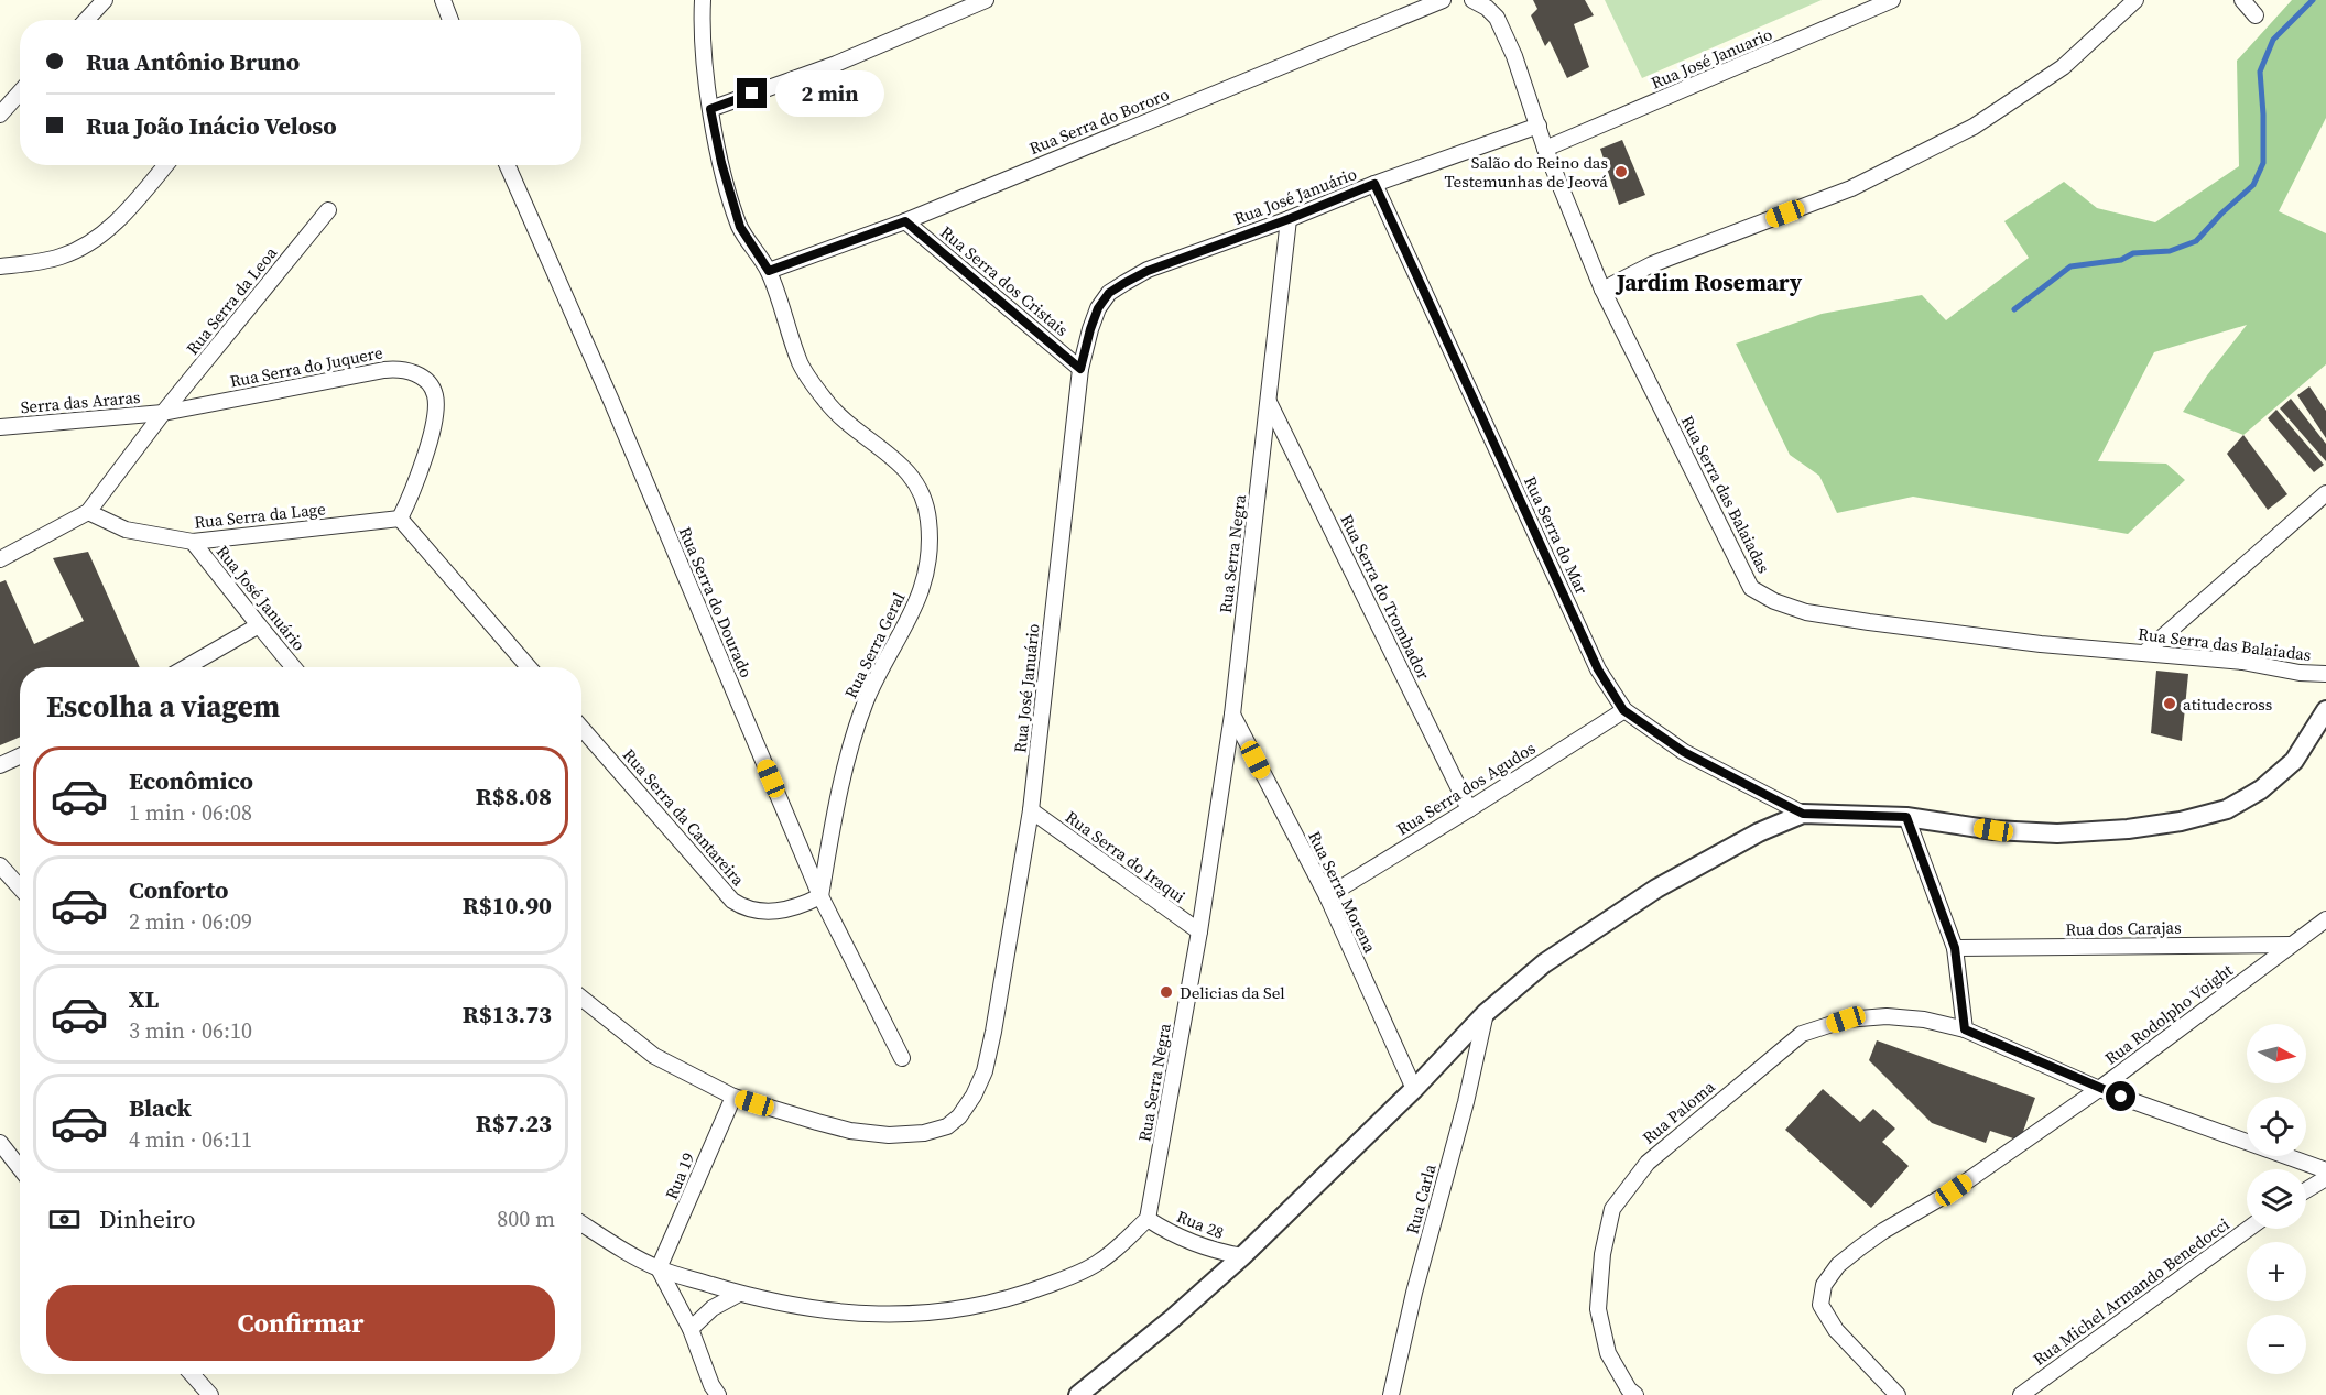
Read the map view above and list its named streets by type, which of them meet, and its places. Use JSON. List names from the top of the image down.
{
  "streets": {
    "street": [
      "Rua José Januario",
      "Rua Serra do Bororo",
      "Rua José Januário",
      "Rua Serra dos Cristais",
      "Rua Serra da Leoa",
      "Rua Serra do Juquere",
      "Serra das Araras",
      "Rua Serra das Balaiadas",
      "Rua Serra da Lage",
      "Rua Serra do Mar",
      "Rua Serra Negra",
      "Rua Serra do Trombador",
      "Rua Serra do Dourado",
      "Rua Serra Geral",
      "Rua Serra dos Agudos",
      "Rua Serra da Cantareira",
      "Rua Serra do Iraqui",
      "Rua Serra Morena",
      "Rua dos Carajas",
      "Rua Rodolpho Voight",
      "Rua Paloma",
      "Rua 19",
      "Rua Carla",
      "Rua 28",
      "Rua Michel Armando Benedocci"
    ]
  },
  "crossings": [
    ["Rua José Januario", "Rua Serra das Balaiadas"],
    ["Rua Serra do Bororo", "Rua Serra dos Cristais"],
    ["Rua Serra do Bororo", "Rua Serra Geral"],
    ["Rua José Januário", "Rua Serra dos Cristais"],
    ["Rua José Januário", "Rua Serra das Balaiadas"],
    ["Rua José Januário", "Rua Serra da Lage"],
    ["Rua José Januário", "Rua Serra do Mar"],
    ["Rua José Januário", "Rua Serra Negra"],
    ["Rua José Januário", "Rua Serra do Iraqui"],
    ["Rua José Januário", "Rua 19"],
    ["Rua Serra da Leoa", "Rua Serra do Juquere"],
    ["Rua Serra da Leoa", "Serra das Araras"],
    ["Rua Serra da Leoa", "Rua Serra da Lage"],
    ["Rua Serra do Juquere", "Serra das Araras"],
    ["Rua Serra do Juquere", "Rua Serra da Lage"],
    ["Rua Serra do Mar", "Rua Serra dos Agudos"],
    ["Rua Serra Negra", "Rua Serra do Trombador"],
    ["Rua Serra Negra", "Rua Serra do Iraqui"],
    ["Rua Serra Negra", "Rua Serra Morena"],
    ["Rua Serra Negra", "Rua 28"],
    ["Rua Serra do Trombador", "Rua Serra dos Agudos"],
    ["Rua Serra do Dourado", "Rua Serra Geral"],
    ["Rua Serra do Dourado", "Rua Serra da Cantareira"],
    ["Rua Serra Geral", "Rua Serra da Cantareira"],
    ["Rua Serra dos Agudos", "Rua Serra Morena"],
    ["Rua dos Carajas", "Rua Rodolpho Voight"],
    ["Rua Rodolpho Voight", "Rua Paloma"]
  ],
  "districts": ["Jardim Rosemary"],
  "places": ["Salão do Reino das Testemunhas de Jeová", "atitudecross", "Delicias da Sel"],
  "north": "right",
  "page": {
    "banner": ["Rua Antônio Bruno", "Rua João Inácio Veloso"],
    "bubble": "2 min",
    "heading": "Escolha a viagem",
    "list": [
      {
        "name": "Econômico",
        "note": "1 min · 06:08",
        "value": "R$8.08"
      },
      {
        "name": "Conforto",
        "note": "2 min · 06:09",
        "value": "R$10.90"
      },
      {
        "name": "XL",
        "note": "3 min · 06:10",
        "value": "R$13.73"
      },
      {
        "name": "Black",
        "note": "4 min · 06:11",
        "value": "R$7.23"
      }
    ],
    "map_buttons": ["+", "−"],
    "pay": ["Dinheiro", "800 m"],
    "buttons": "Confirmar"
  }
}
